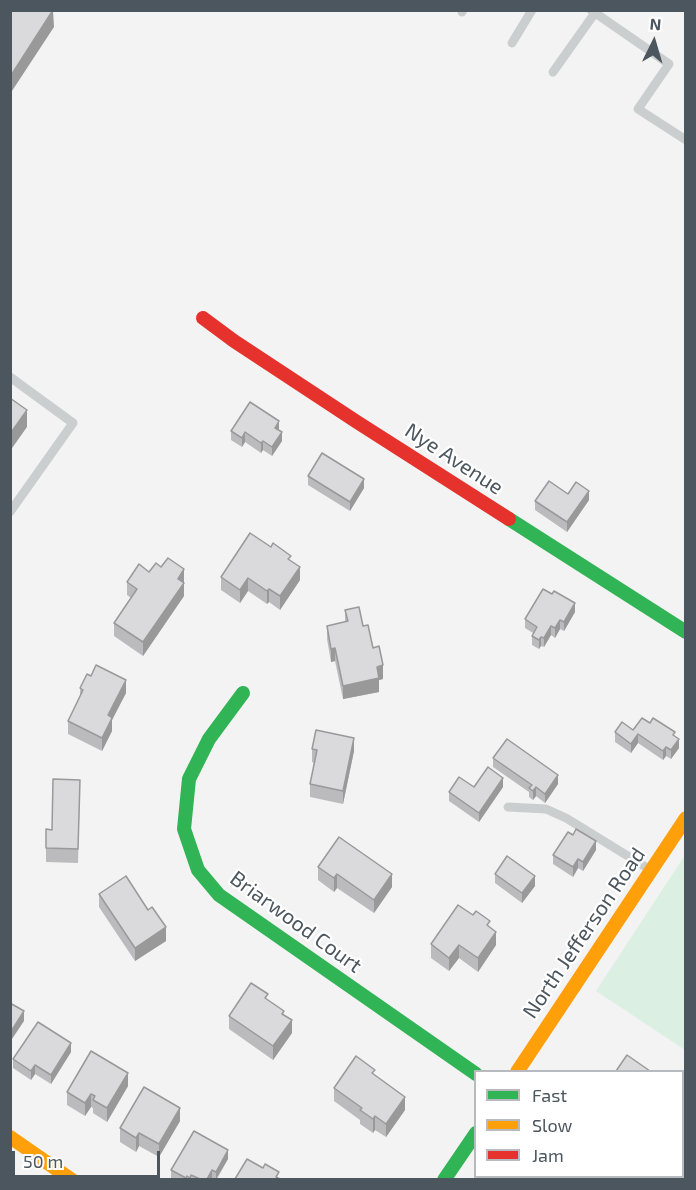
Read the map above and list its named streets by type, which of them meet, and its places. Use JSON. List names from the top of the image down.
{
  "streets": {
    "street": ["Nye Avenue", "Briarwood Court", "North Jefferson Road"]
  },
  "legend": ["Fast", "Slow", "Jam"],
  "scale_bar": "50 m",
  "north": "top"
}
